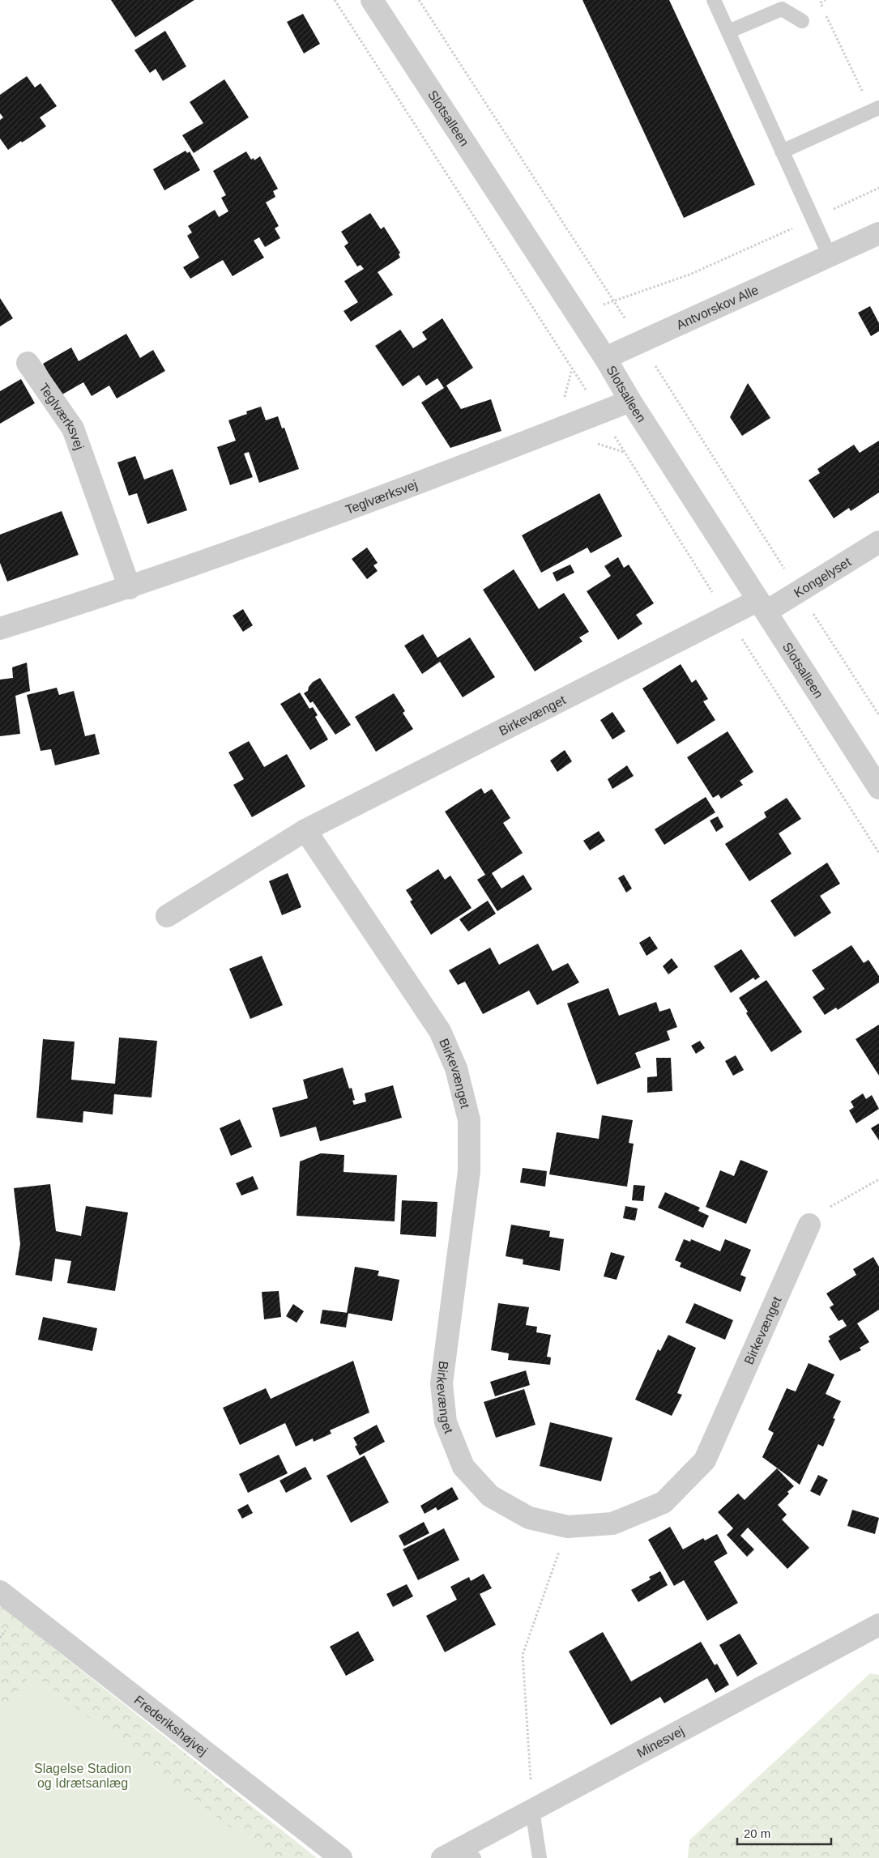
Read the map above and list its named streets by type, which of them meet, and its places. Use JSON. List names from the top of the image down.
{
  "streets": {
    "street": [
      "Slotsalleen",
      "Antvorskov Alle",
      "Teglværksvej",
      "Kongelyset",
      "Birkevænget",
      "Frederikshøjvej",
      "Minesvej"
    ]
  },
  "crossings": [
    ["Slotsalleen", "Antvorskov Alle"],
    ["Slotsalleen", "Teglværksvej"],
    ["Slotsalleen", "Kongelyset"],
    ["Slotsalleen", "Birkevænget"],
    ["Kongelyset", "Birkevænget"]
  ],
  "parks": ["Slagelse Stadion og Idrætsanlæg"],
  "scale_bar": "20 m"
}
